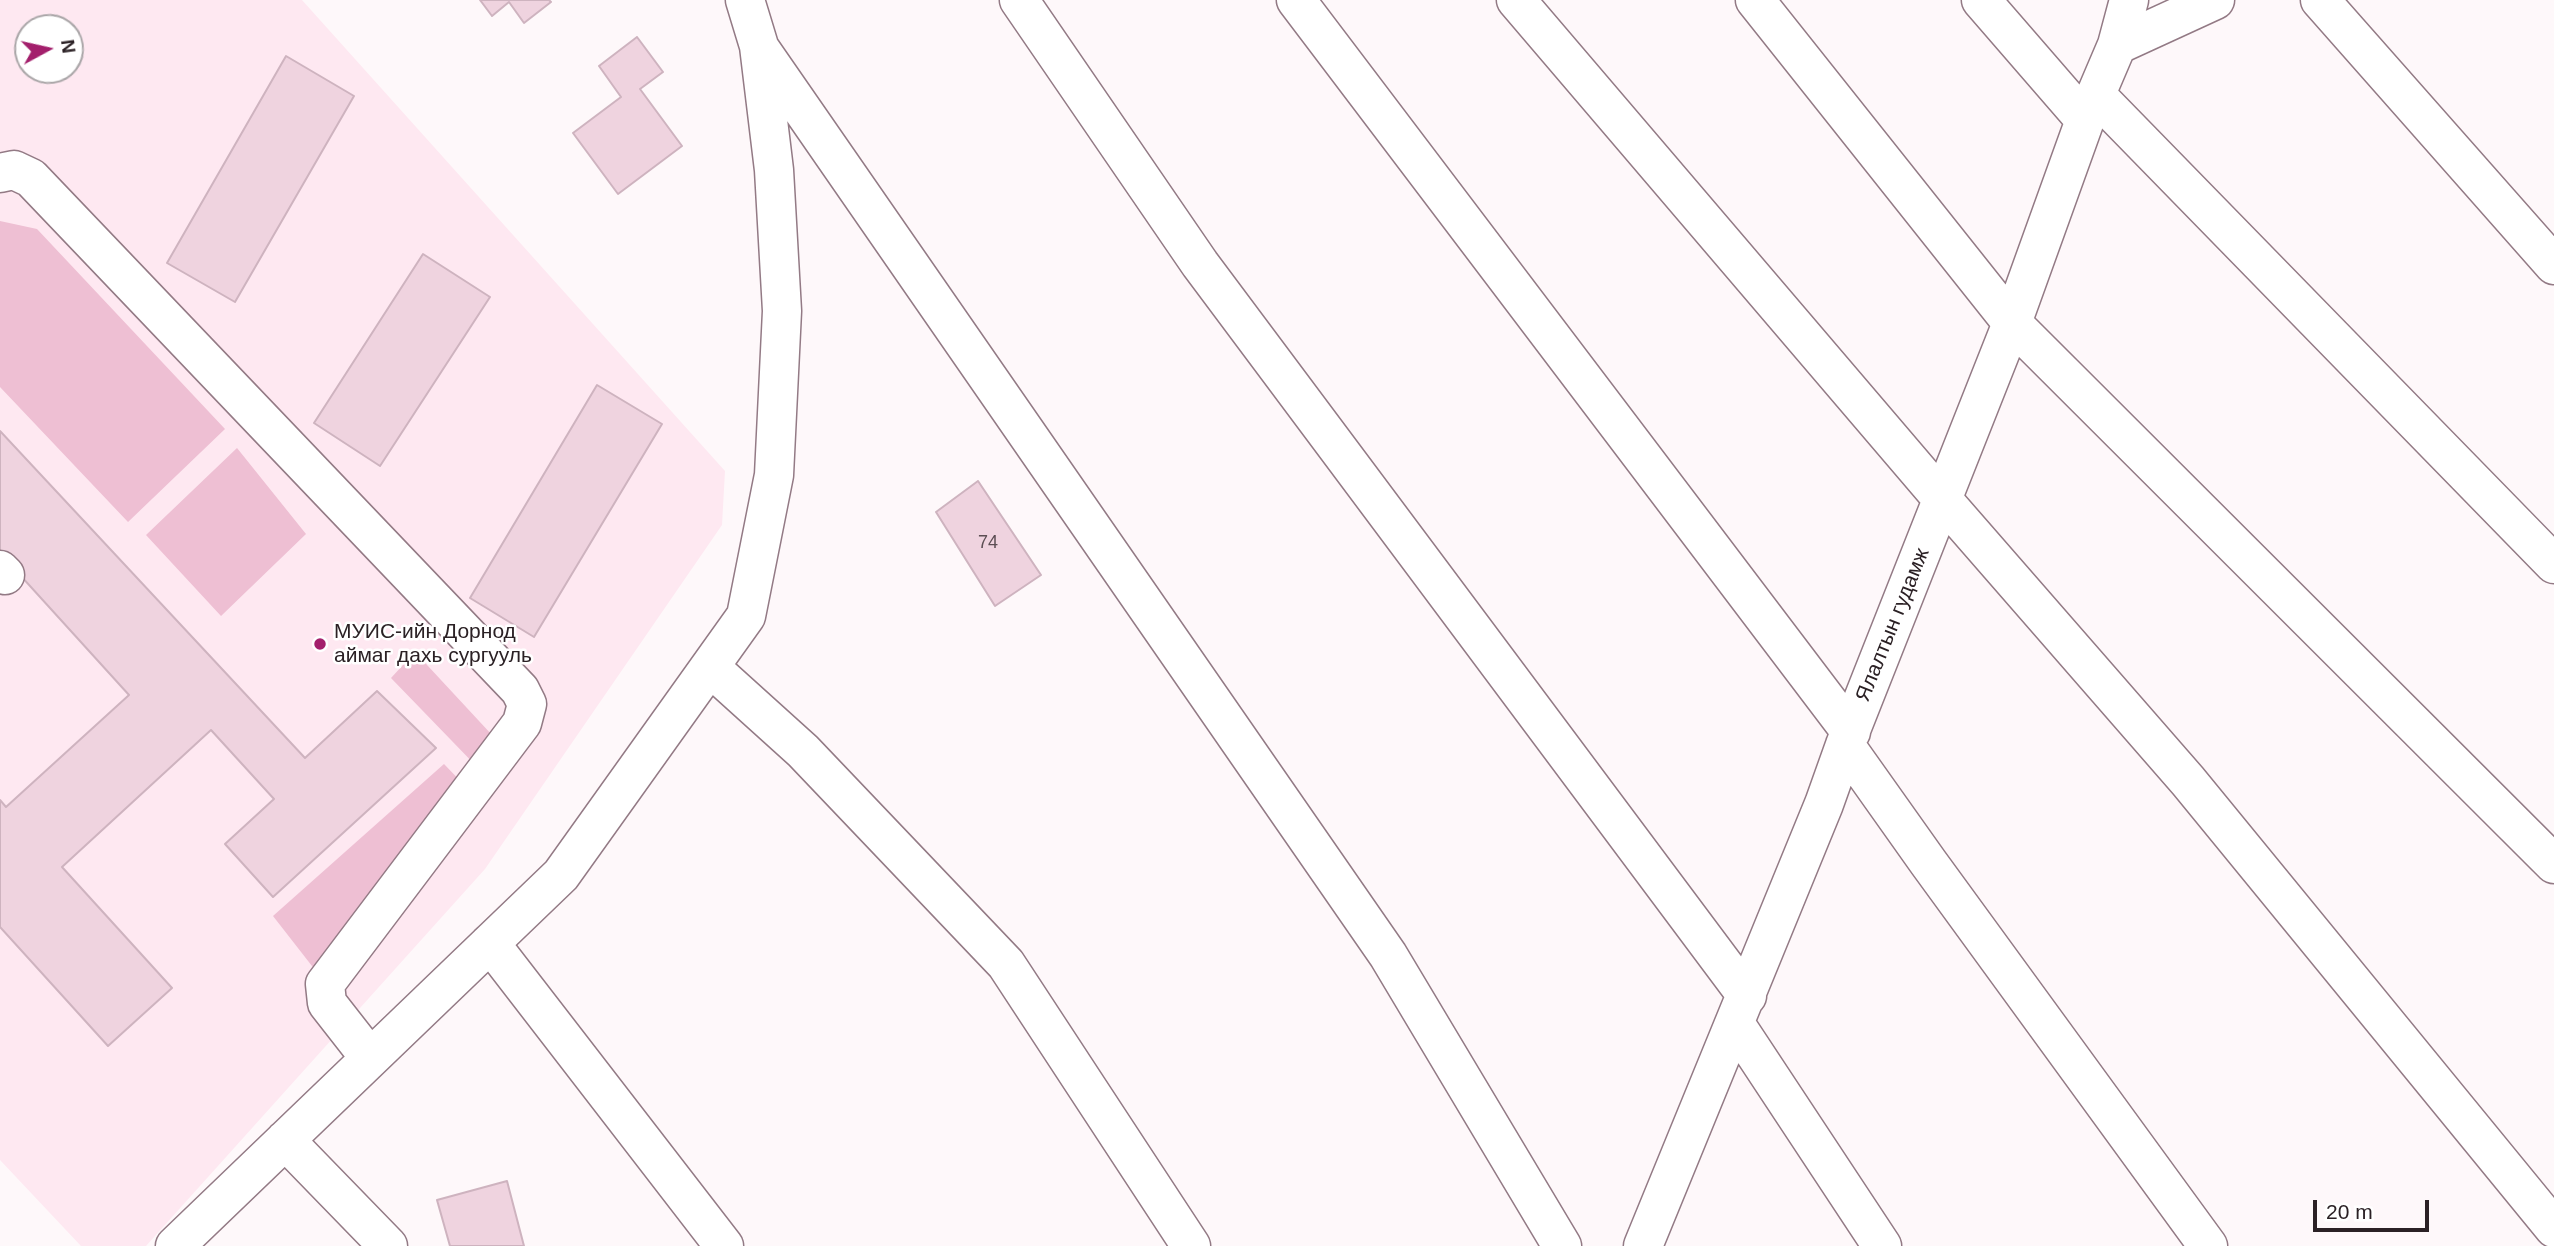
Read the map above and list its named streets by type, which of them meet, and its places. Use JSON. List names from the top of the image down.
{
  "streets": {
    "street": ["Ялалтын гудамж"]
  },
  "places": ["МУИС-ийн Дорнод аймаг дахь сургууль"],
  "house_numbers": ["74"],
  "scale_bar": "20 m",
  "north": "right"
}
